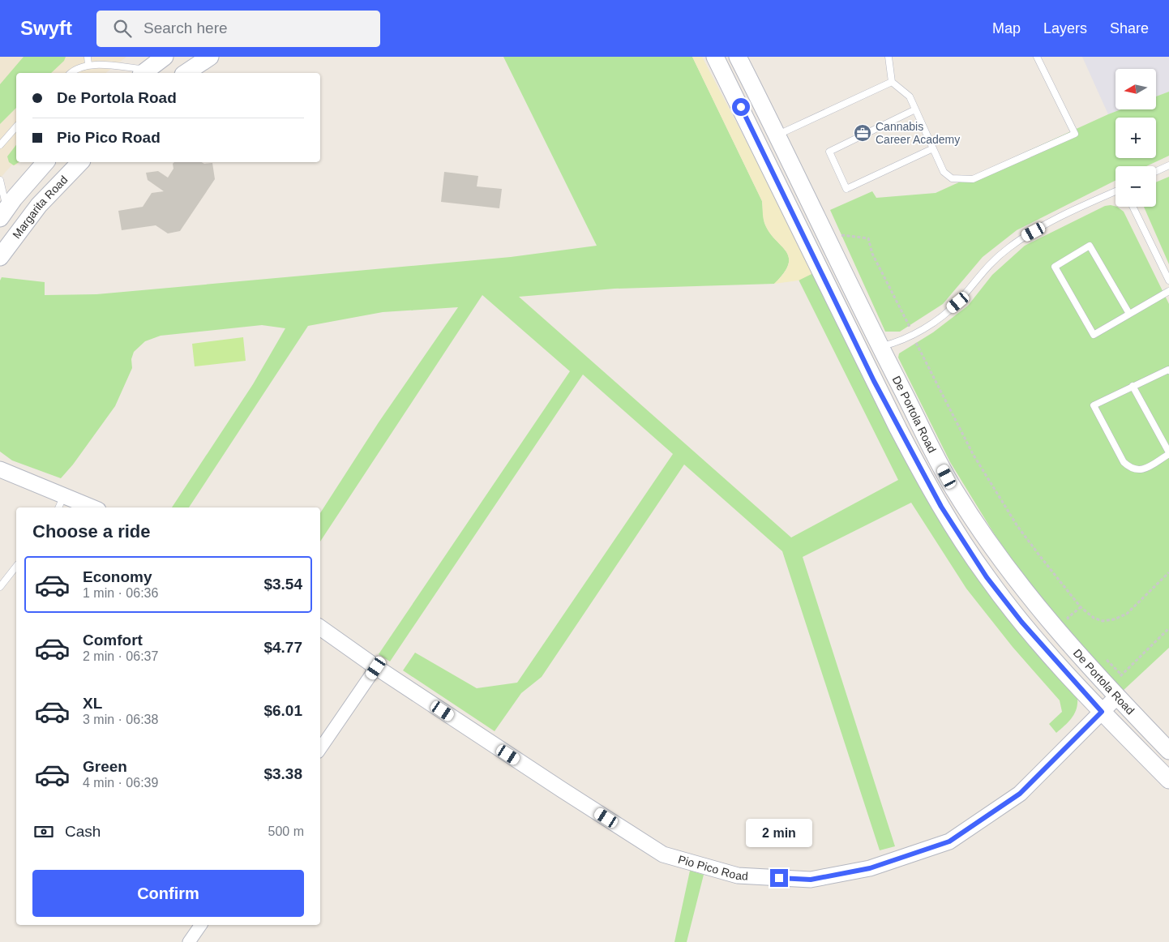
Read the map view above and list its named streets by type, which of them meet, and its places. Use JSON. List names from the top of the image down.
{
  "streets": {
    "main road": ["Margarita Road", "De Portola Road"],
    "street": ["Pio Pico Road"]
  },
  "crossings": [
    ["De Portola Road", "Pio Pico Road"]
  ],
  "places": {
    "office": ["Cannabis Career Academy"]
  },
  "north": "left",
  "page": {
    "header": "Swyft",
    "search": "Search here",
    "nav": ["Map", "Layers", "Share"],
    "map_buttons": ["+", "−"],
    "banner": ["De Portola Road", "Pio Pico Road"],
    "heading": "Choose a ride",
    "list": [
      {
        "name": "Economy",
        "note": "1 min · 06:36",
        "value": "$3.54"
      },
      {
        "name": "Comfort",
        "note": "2 min · 06:37",
        "value": "$4.77"
      },
      {
        "name": "XL",
        "note": "3 min · 06:38",
        "value": "$6.01"
      },
      {
        "name": "Green",
        "note": "4 min · 06:39",
        "value": "$3.38"
      }
    ],
    "pay": ["Cash", "500 m"],
    "bubble": "2 min",
    "buttons": "Confirm"
  }
}
